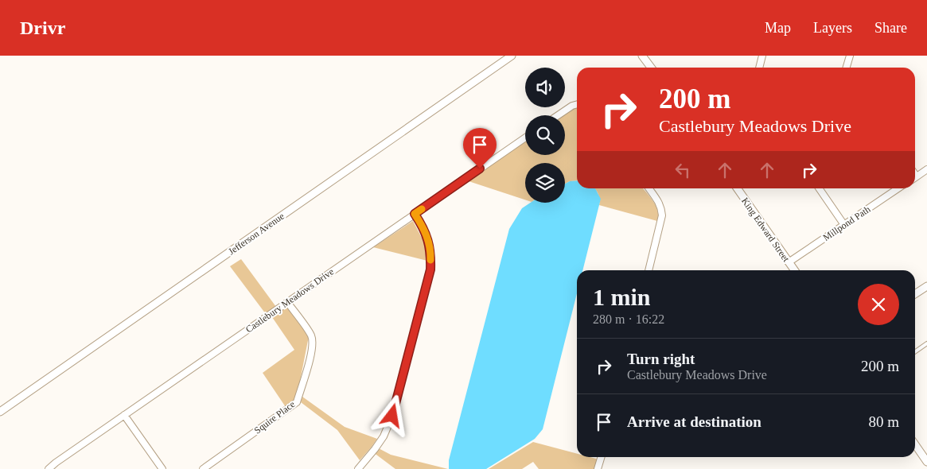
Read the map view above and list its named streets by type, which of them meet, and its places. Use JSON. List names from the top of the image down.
{
  "streets": {
    "street": [
      "Millpond Path",
      "King Edward Street",
      "Jefferson Avenue",
      "Castlebury Meadows Drive",
      "Squire Place"
    ]
  },
  "crossings": [
    ["Millpond Path", "King Edward Street"],
    ["Castlebury Meadows Drive", "Squire Place"]
  ],
  "page": {
    "header": "Drivr",
    "nav": ["Map", "Layers", "Share"],
    "turn": ["200 m", "Castlebury Meadows Drive"],
    "heading": ["1 min", "280 m · 16:22"],
    "list": [
      {
        "name": "Turn right",
        "note": "Castlebury Meadows Drive",
        "value": "200 m"
      },
      {
        "name": "Arrive at destination",
        "value": "80 m"
      }
    ]
  }
}
